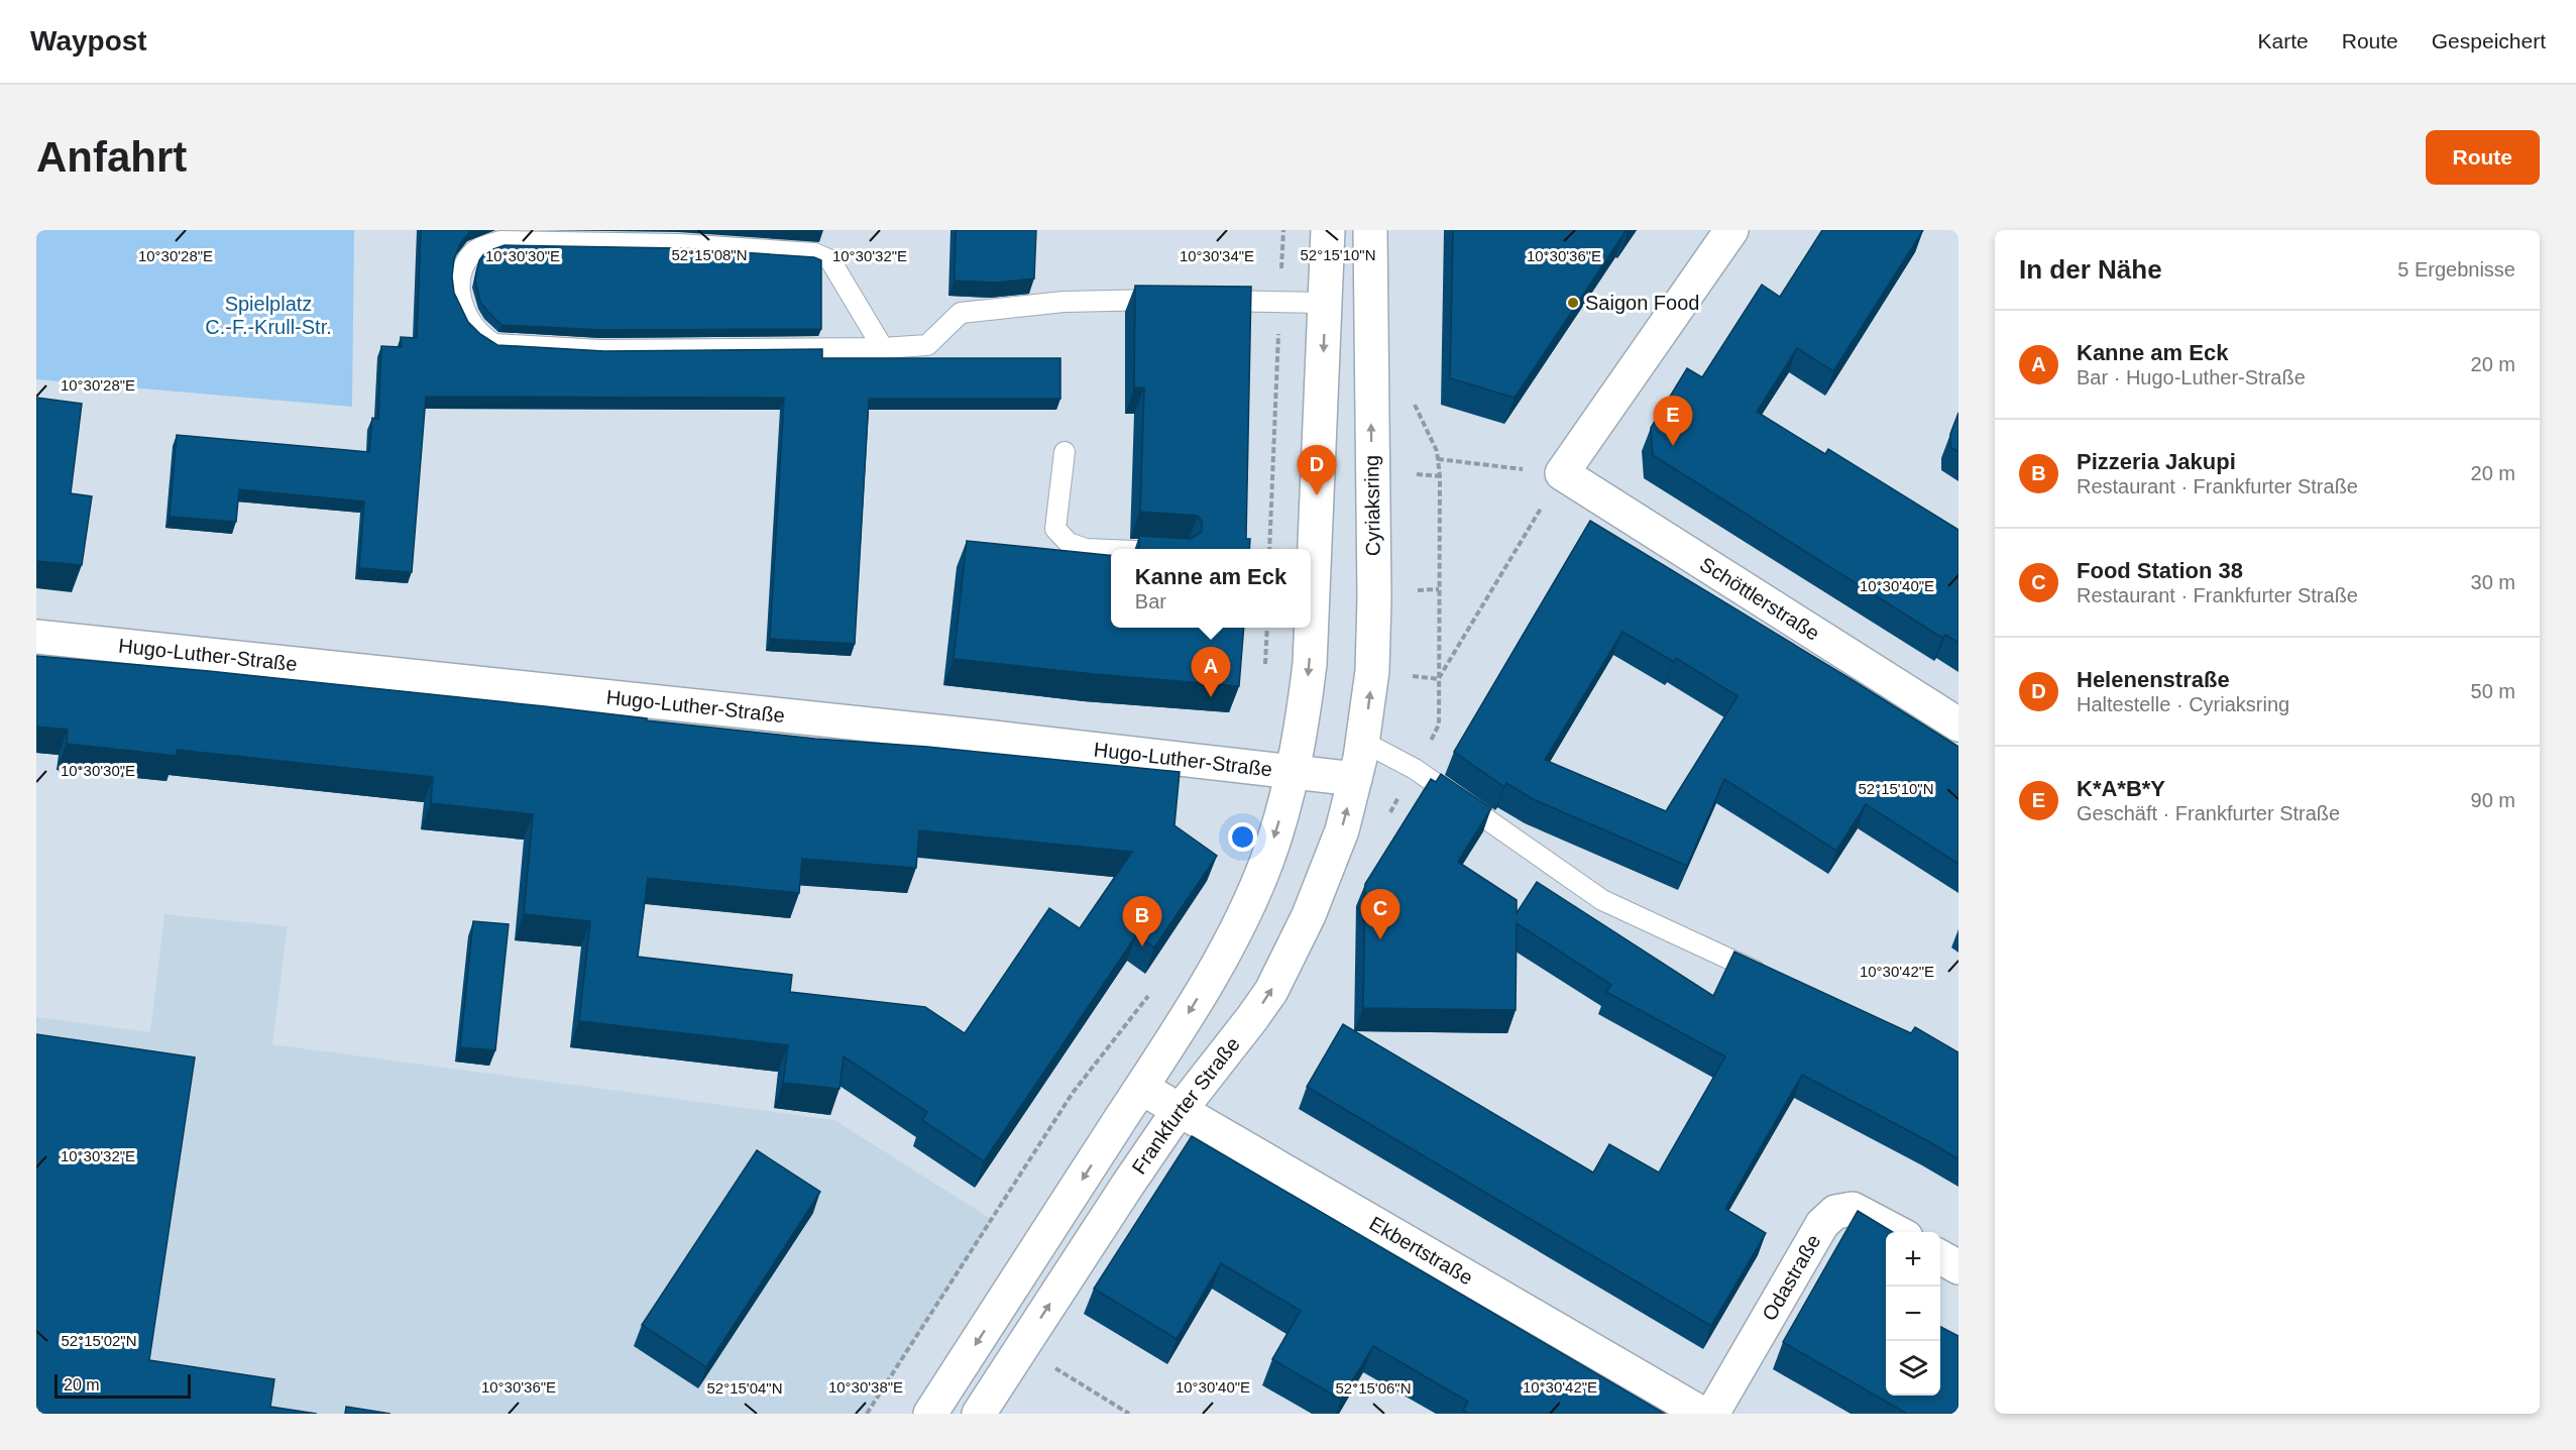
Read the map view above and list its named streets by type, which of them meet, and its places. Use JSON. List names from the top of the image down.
{
  "streets": {
    "street": [
      "Cyriaksring",
      "Schöttlerstraße",
      "Hugo-Luther-Straße",
      "Frankfurter Straße",
      "Ekbertstraße",
      "Odastraße"
    ]
  },
  "crossings": [
    ["Cyriaksring", "Hugo-Luther-Straße"],
    ["Cyriaksring", "Frankfurter Straße"],
    ["Hugo-Luther-Straße", "Frankfurter Straße"],
    ["Frankfurter Straße", "Ekbertstraße"]
  ],
  "parks": ["Spielplatz C.-F.-Krull-Str."],
  "places": ["Saigon Food"],
  "scale_bar": "20 m",
  "page": {
    "header": "Waypost",
    "nav": ["Karte", "Route", "Gespeichert"],
    "buttons": "Route",
    "title": "Anfahrt",
    "heading": ["In der Nähe", "5 Ergebnisse"],
    "list": [
      {
        "mark": "A",
        "name": "Kanne am Eck",
        "note": "Bar · Hugo-Luther-Straße",
        "value": "20 m"
      },
      {
        "mark": "B",
        "name": "Pizzeria Jakupi",
        "note": "Restaurant · Frankfurter Straße",
        "value": "20 m"
      },
      {
        "mark": "C",
        "name": "Food Station 38",
        "note": "Restaurant · Frankfurter Straße",
        "value": "30 m"
      },
      {
        "mark": "D",
        "name": "Helenenstraße",
        "note": "Haltestelle · Cyriaksring",
        "value": "50 m"
      },
      {
        "mark": "E",
        "name": "K*A*B*Y",
        "note": "Geschäft · Frankfurter Straße",
        "value": "90 m"
      }
    ],
    "pins": [
      "E",
      "D",
      "A",
      "C",
      "B"
    ],
    "popup": ["Kanne am Eck", "Bar"],
    "map_buttons": ["+", "−"],
    "scale": "20 m"
  },
  "coordinates": [
    "52°15'08\"N",
    "52°15'10\"N",
    "10°30'28\"E",
    "10°30'32\"E",
    "10°30'34\"E",
    "10°30'36\"E",
    "10°30'30\"E",
    "10°30'40\"E",
    "10°30'42\"E",
    "52°15'02\"N",
    "10°30'38\"E",
    "52°15'04\"N",
    "52°15'06\"N"
  ]
}
